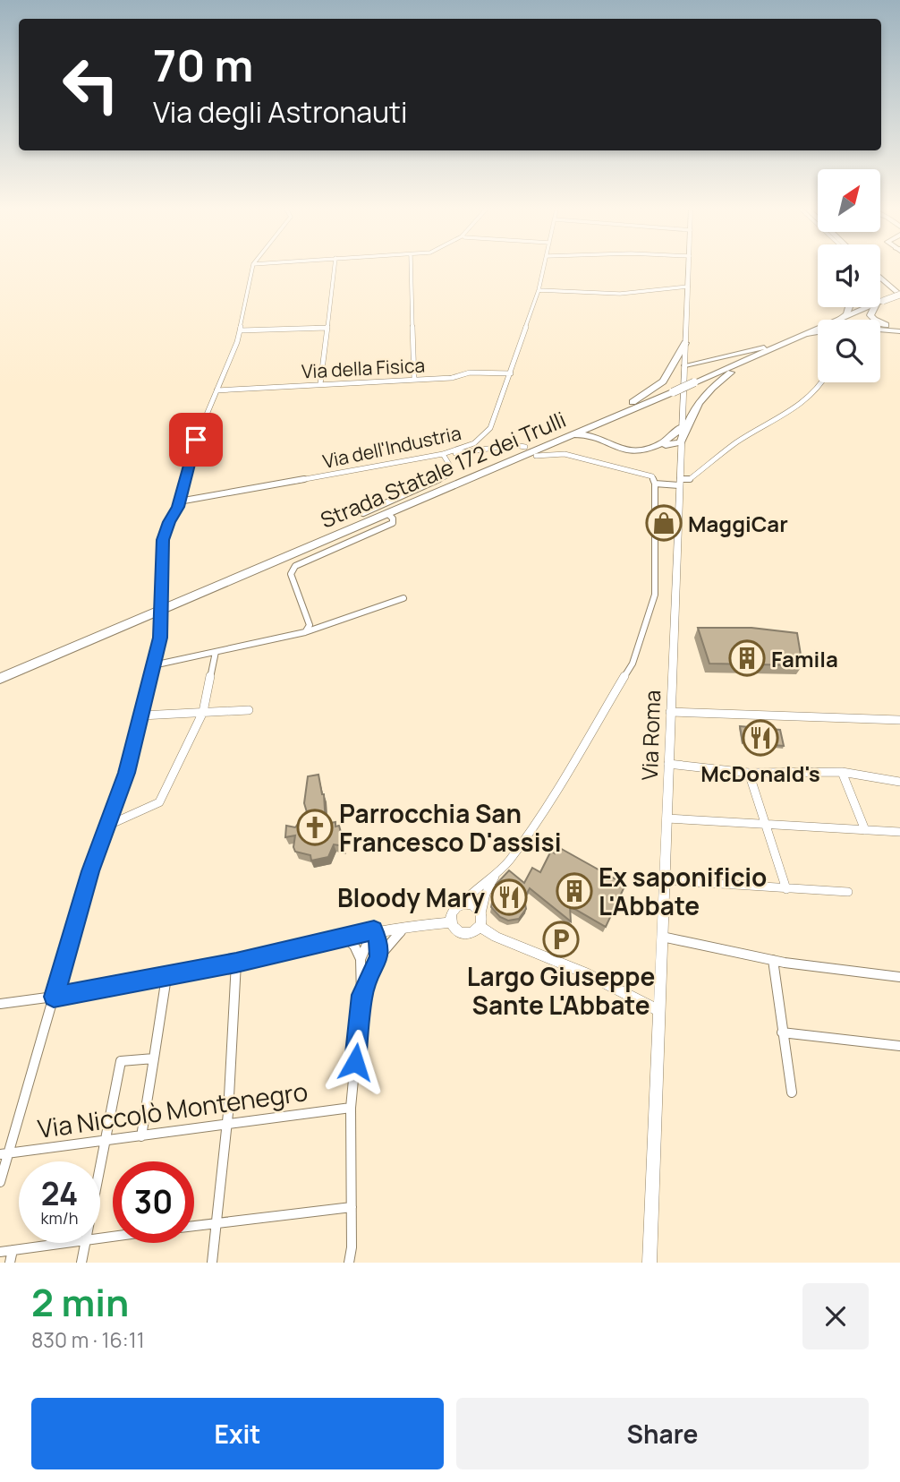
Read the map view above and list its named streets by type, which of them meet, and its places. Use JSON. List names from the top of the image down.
{
  "streets": {
    "main road": ["Strada Statale 172 dei Trulli"],
    "street": [
      "Via della Fisica",
      "Via dell'Industria",
      "Via Roma",
      "Via Niccolò Montenegro"
    ]
  },
  "crossings": [
    ["Via della Fisica", "Via dell'Industria"]
  ],
  "places": {
    "shop": ["MaggiCar"],
    "building": ["Famila", "Ex saponificio L'Abbate"],
    "restaurant": ["McDonald's", "Bloody Mary"],
    "church": ["Parrocchia San Francesco D'assisi"],
    "parking": ["Largo Giuseppe Sante L'Abbate"]
  },
  "north": "top right",
  "page": {
    "turn": ["70 m", "Via degli Astronauti"],
    "speed": "24 km/h",
    "limit": "30",
    "heading": ["2 min", "830 m · 16:11"],
    "buttons": ["Exit", "Share"]
  }
}
